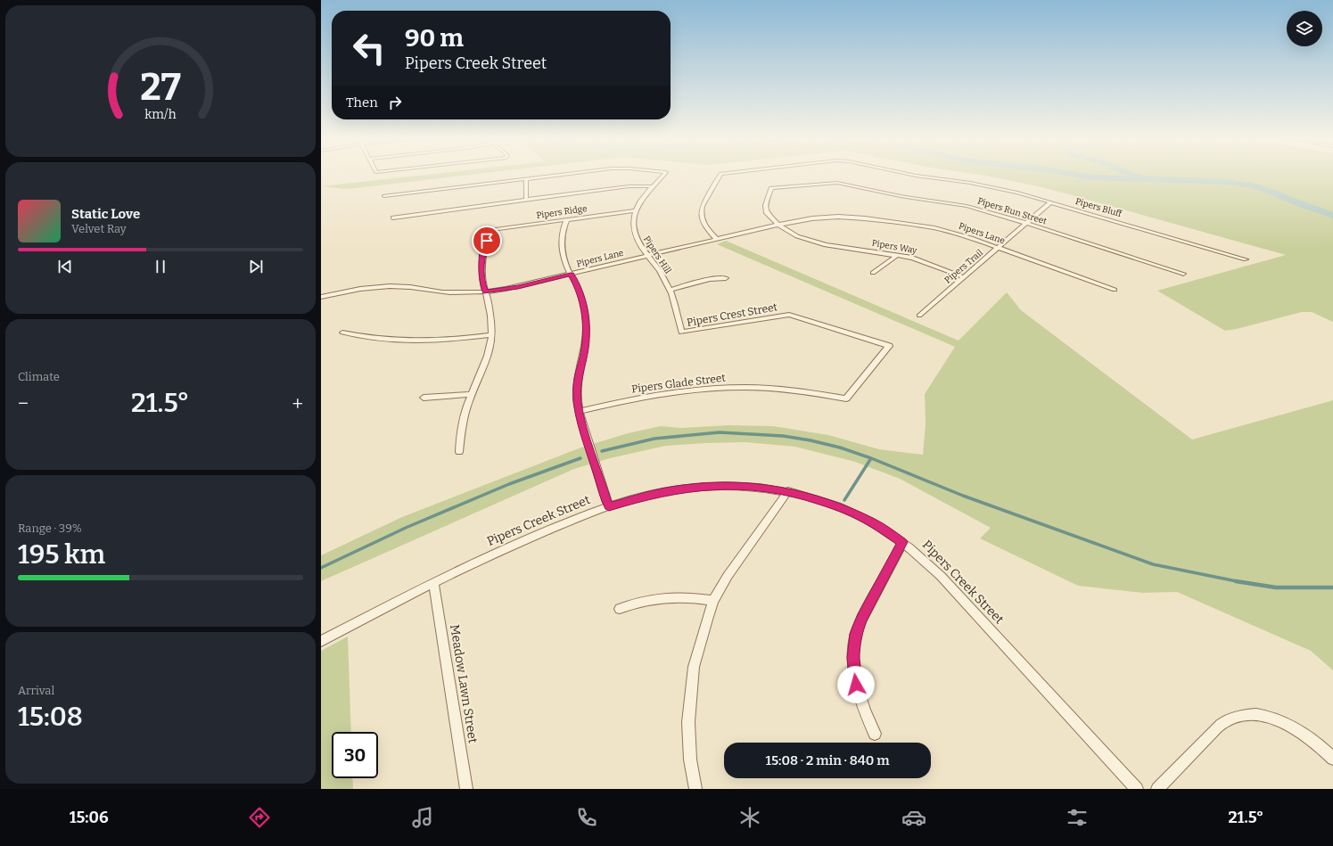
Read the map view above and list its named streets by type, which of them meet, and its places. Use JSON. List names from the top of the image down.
{
  "streets": {
    "street": [
      "Pipers Bluff",
      "Pipers Run Street",
      "Pipers Ridge",
      "Pipers Lane",
      "Pipers Way",
      "Pipers Hill",
      "Pipers Trail",
      "Pipers Crest Street",
      "Pipers Glade Street",
      "Pipers Creek Street",
      "Meadow Lawn Street"
    ]
  },
  "crossings": [
    ["Pipers Bluff", "Pipers Lane"],
    ["Pipers Bluff", "Pipers Trail"],
    ["Pipers Run Street", "Pipers Way"],
    ["Pipers Run Street", "Pipers Trail"],
    ["Pipers Ridge", "Pipers Lane"],
    ["Pipers Ridge", "Pipers Hill"],
    ["Pipers Lane", "Pipers Way"],
    ["Pipers Lane", "Pipers Hill"],
    ["Pipers Lane", "Pipers Trail"],
    ["Pipers Way", "Pipers Trail"],
    ["Pipers Hill", "Pipers Crest Street"],
    ["Pipers Crest Street", "Pipers Glade Street"],
    ["Pipers Creek Street", "Meadow Lawn Street"]
  ],
  "page": {
    "turn": ["90 m", "Pipers Creek Street"],
    "then": "Then",
    "song": ["Static Love", "Velvet Ray"],
    "tile": [
      "Climate",
      ["Range · 39%", "195 km"],
      ["Arrival", "15:08"]
    ],
    "heat": ["−", "21.5°", "+"],
    "limit": "30",
    "trip": "15:08 · 2 min · 840 m",
    "tabs": ["15:06", "21.5°"],
    "gauge": ["27", "km/h"]
  }
}
